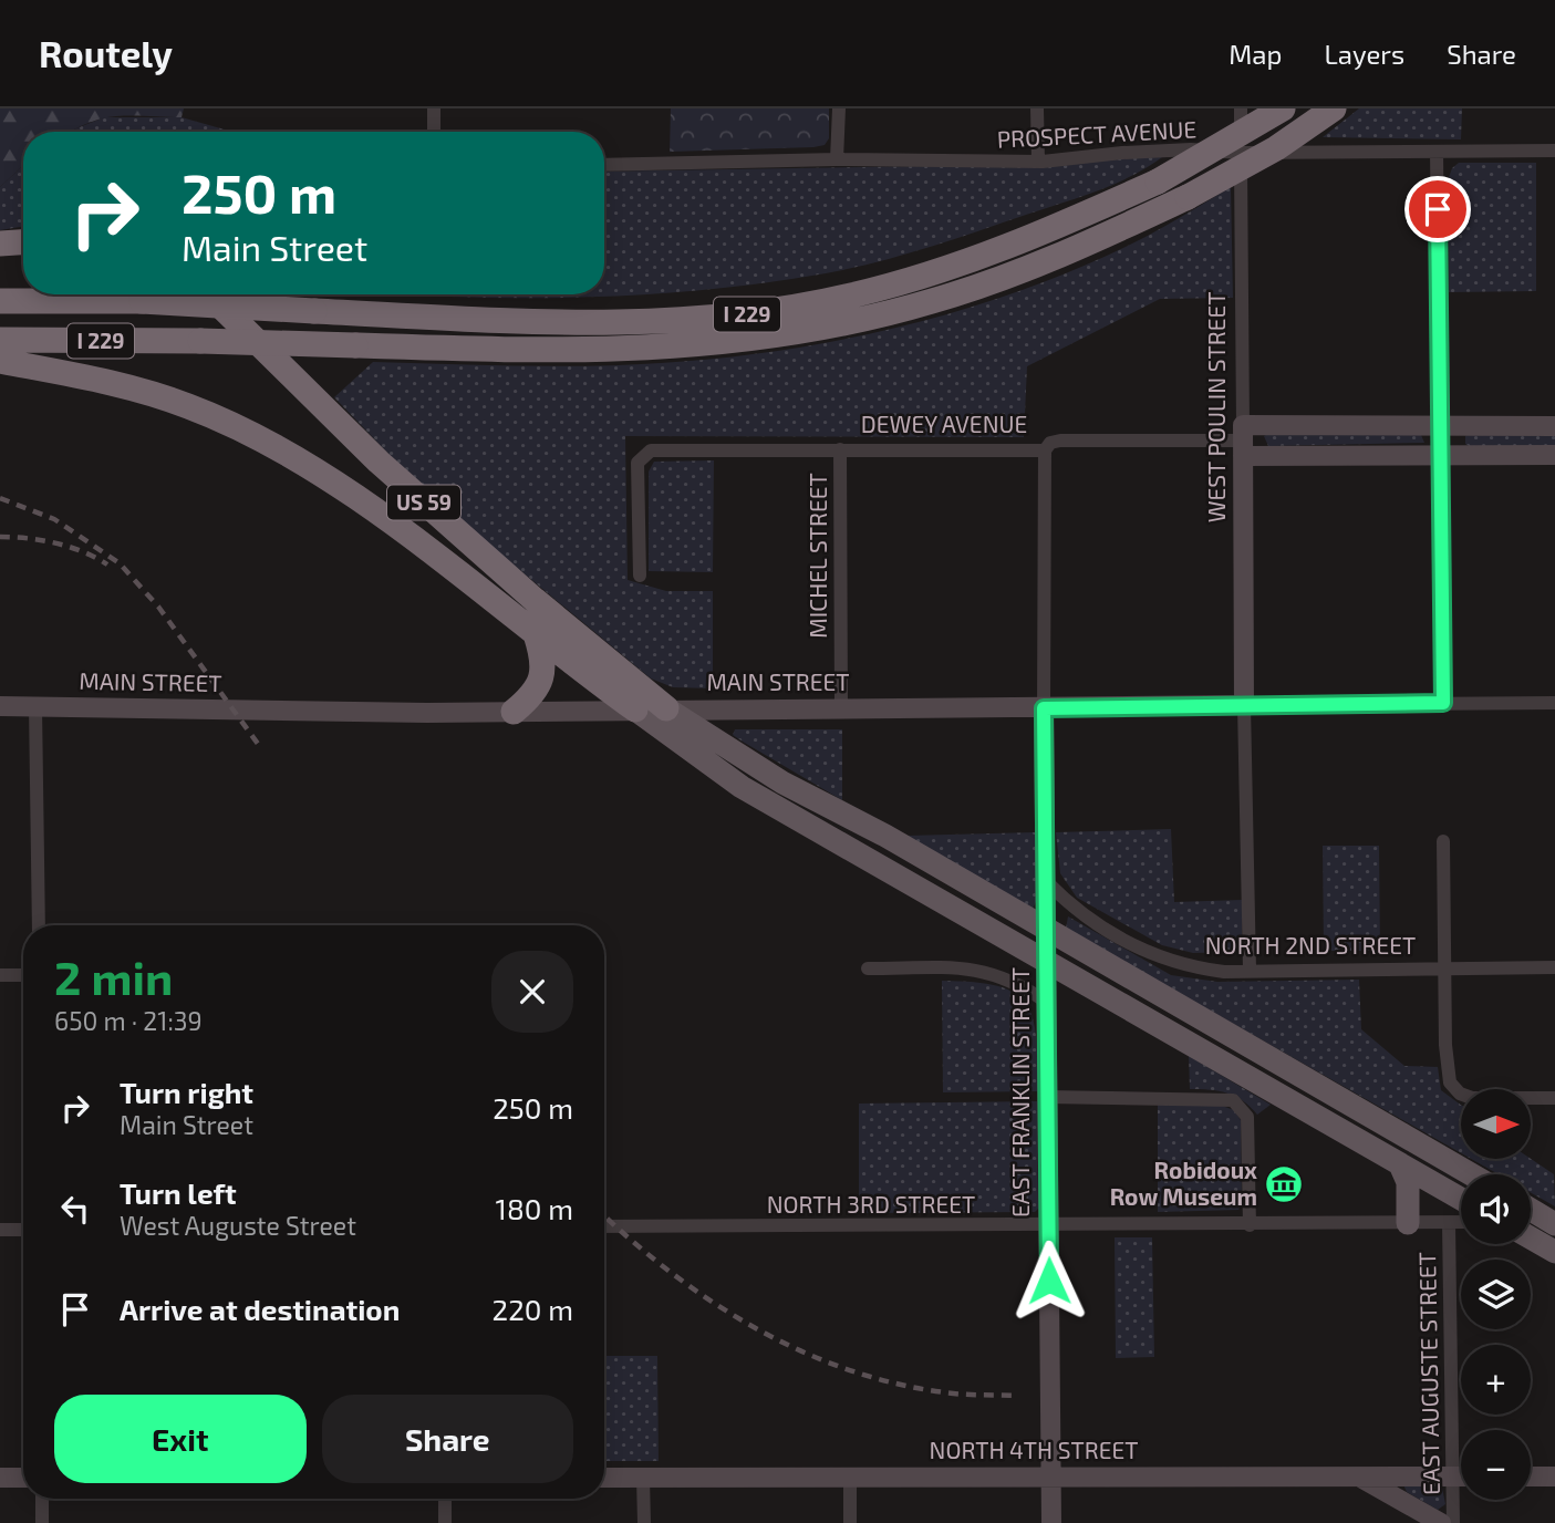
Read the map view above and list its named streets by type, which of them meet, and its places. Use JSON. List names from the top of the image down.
{
  "streets": {
    "highway": ["I 229", "US 59"],
    "street": [
      "PROSPECT AVENUE",
      "WEST POULIN STREET",
      "DEWEY AVENUE",
      "MICHEL STREET",
      "MAIN STREET",
      "NORTH 2ND STREET",
      "EAST FRANKLIN STREET",
      "NORTH 3RD STREET",
      "EAST AUGUSTE STREET",
      "NORTH 4TH STREET"
    ]
  },
  "crossings": [
    ["PROSPECT AVENUE", "WEST POULIN STREET"],
    ["WEST POULIN STREET", "DEWEY AVENUE"],
    ["WEST POULIN STREET", "MAIN STREET"],
    ["DEWEY AVENUE", "MICHEL STREET"],
    ["US 59", "MAIN STREET"],
    ["US 59", "EAST FRANKLIN STREET"],
    ["MICHEL STREET", "MAIN STREET"],
    ["MAIN STREET", "EAST FRANKLIN STREET"],
    ["NORTH 2ND STREET", "EAST FRANKLIN STREET"],
    ["EAST FRANKLIN STREET", "NORTH 3RD STREET"],
    ["EAST FRANKLIN STREET", "NORTH 4TH STREET"],
    ["NORTH 3RD STREET", "EAST AUGUSTE STREET"],
    ["EAST AUGUSTE STREET", "NORTH 4TH STREET"]
  ],
  "places": {
    "museum": ["Robidoux Row Museum"]
  },
  "north": "right",
  "page": {
    "header": "Routely",
    "nav": ["Map", "Layers", "Share"],
    "turn": ["250 m", "Main Street"],
    "heading": ["2 min", "650 m · 21:39"],
    "list": [
      {
        "name": "Turn right",
        "note": "Main Street",
        "value": "250 m"
      },
      {
        "name": "Turn left",
        "note": "West Auguste Street",
        "value": "180 m"
      },
      {
        "name": "Arrive at destination",
        "value": "220 m"
      }
    ],
    "map_buttons": ["+", "−"],
    "buttons": ["Exit", "Share"]
  }
}
